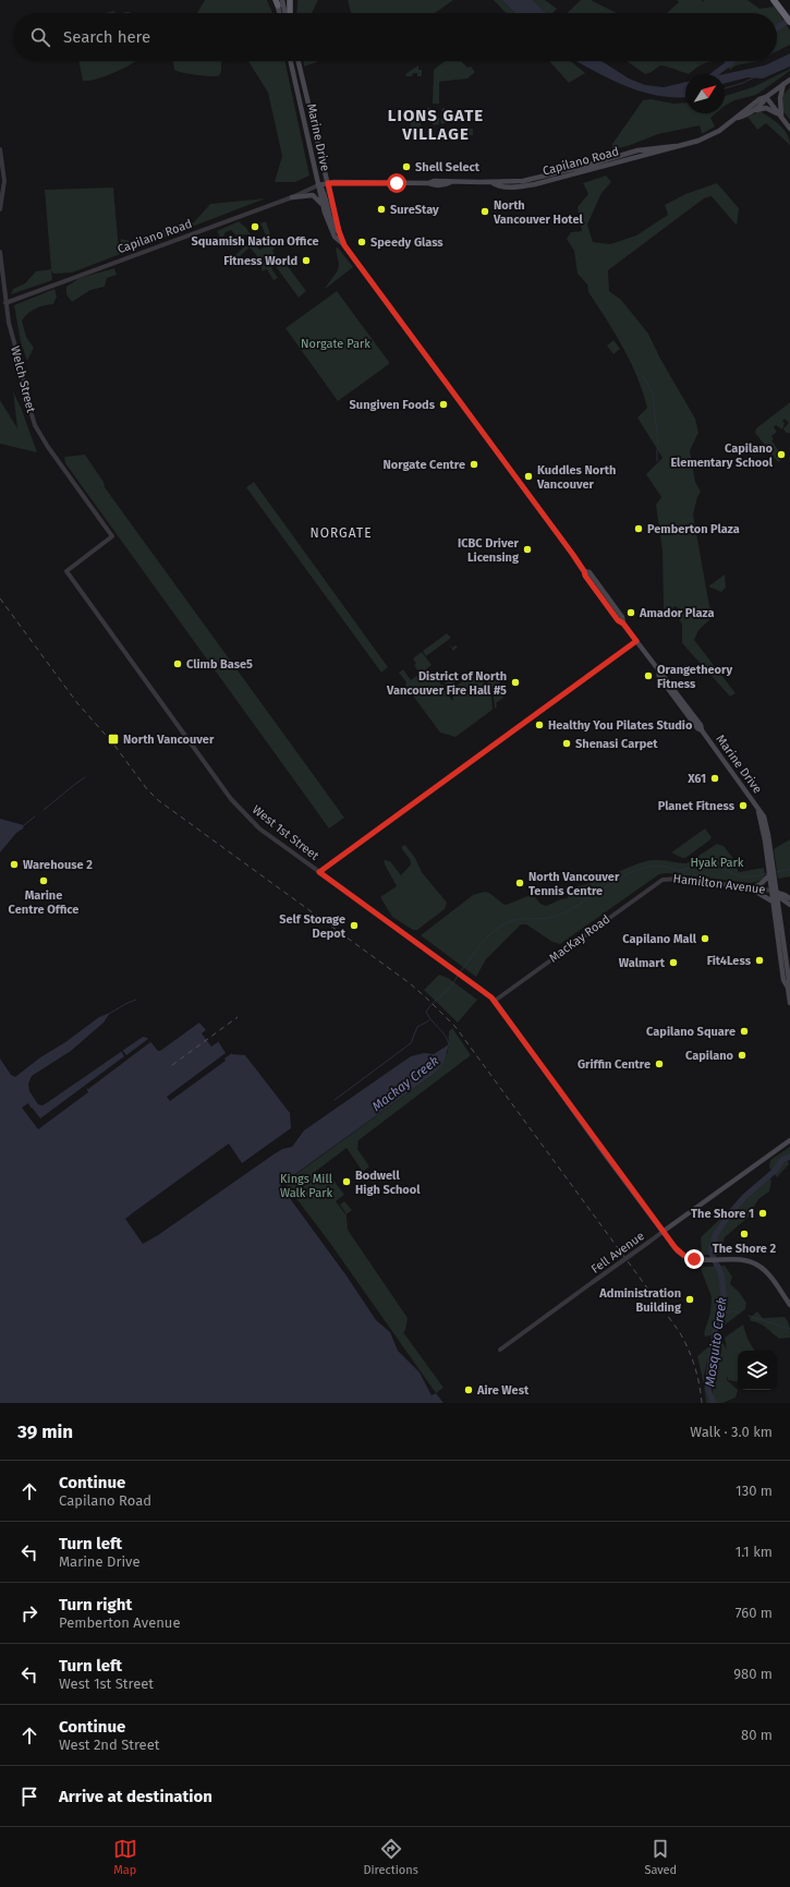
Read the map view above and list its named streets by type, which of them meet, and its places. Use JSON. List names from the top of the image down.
{
  "streets": {
    "main road": [
      "Marine Drive",
      "Capilano Road",
      "West 1st Street",
      "Fell Avenue"
    ],
    "street": ["Welch Street", "Hamilton Avenue", "MacKay Road"]
  },
  "crossings": [
    ["Marine Drive", "Capilano Road"],
    ["Marine Drive", "Hamilton Avenue"],
    ["Capilano Road", "Welch Street"],
    ["Welch Street", "West 1st Street"],
    ["West 1st Street", "MacKay Road"],
    ["West 1st Street", "Fell Avenue"],
    ["Hamilton Avenue", "MacKay Road"]
  ],
  "districts": ["LIONS GATE VILLAGE", "NORGATE"],
  "water": ["Mackay Creek", "Mosquito Creek"],
  "parks": ["Norgate Park", "Hyak Park", "Kings Mill Walk Park"],
  "places": {
    "other": [
      "Shell Select",
      "SureStay",
      "North Vancouver Hotel",
      "Squamish Nation Office",
      "Speedy Glass",
      "Fitness World",
      "Sungiven Foods",
      "Capilano Elementary School",
      "Norgate Centre",
      "Kuddles North Vancouver",
      "Pemberton Plaza",
      "ICBC Driver Licensing",
      "Amador Plaza",
      "Climb Base5",
      "Orangetheory Fitness",
      "District of North Vancouver Fire Hall #5",
      "Healthy You Pilates Studio",
      "Shenasi Carpet",
      "X61",
      "Planet Fitness",
      "Warehouse 2",
      "Marine Centre Office",
      "North Vancouver Tennis Centre",
      "Self Storage Depot",
      "Capilano Mall",
      "Fit4Less",
      "Walmart",
      "Capilano Square",
      "Capilano",
      "Griffin Centre",
      "Bodwell High School",
      "The Shore 1",
      "The Shore 2",
      "Administration Building",
      "Aire West"
    ],
    "transit": ["North Vancouver"]
  },
  "north": "top right",
  "page": {
    "search": "Search here",
    "heading": ["39 min", "Walk · 3.0 km"],
    "list": [
      ["Continue", "Capilano Road", "130 m"],
      ["Turn left", "Marine Drive", "1.1 km"],
      ["Turn right", "Pemberton Avenue", "760 m"],
      ["Turn left", "West 1st Street", "980 m"],
      ["Continue", "West 2nd Street", "80 m"],
      "Arrive at destination"
    ],
    "nav": ["Map", "Directions", "Saved"]
  }
}
